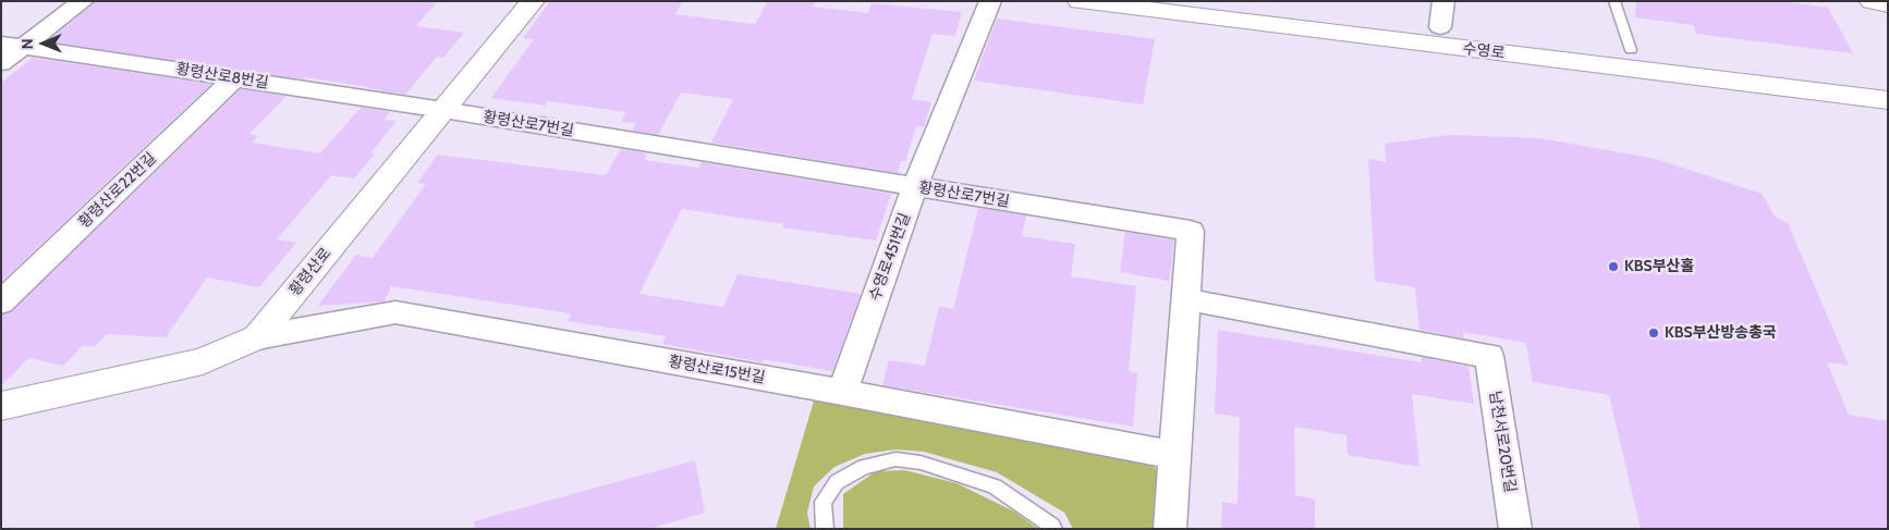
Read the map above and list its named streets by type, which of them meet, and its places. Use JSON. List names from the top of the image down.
{
  "streets": {
    "main road": ["수영로", "황령산로"],
    "street": [
      "황령산로8번길",
      "황령산로7번길",
      "황령산로22번길",
      "수영로451번길",
      "황령산로15번길",
      "남천서로20번길"
    ]
  },
  "crossings": [
    ["황령산로8번길", "황령산로7번길"],
    ["황령산로8번길", "황령산로22번길"],
    ["황령산로8번길", "황령산로"],
    ["황령산로7번길", "수영로451번길"],
    ["황령산로7번길", "황령산로"],
    ["황령산로7번길", "황령산로15번길"],
    ["황령산로7번길", "남천서로20번길"],
    ["수영로451번길", "황령산로15번길"],
    ["황령산로", "황령산로15번길"]
  ],
  "places": ["KBS부산홀", "KBS부산방송총국"],
  "north": "left"
}
